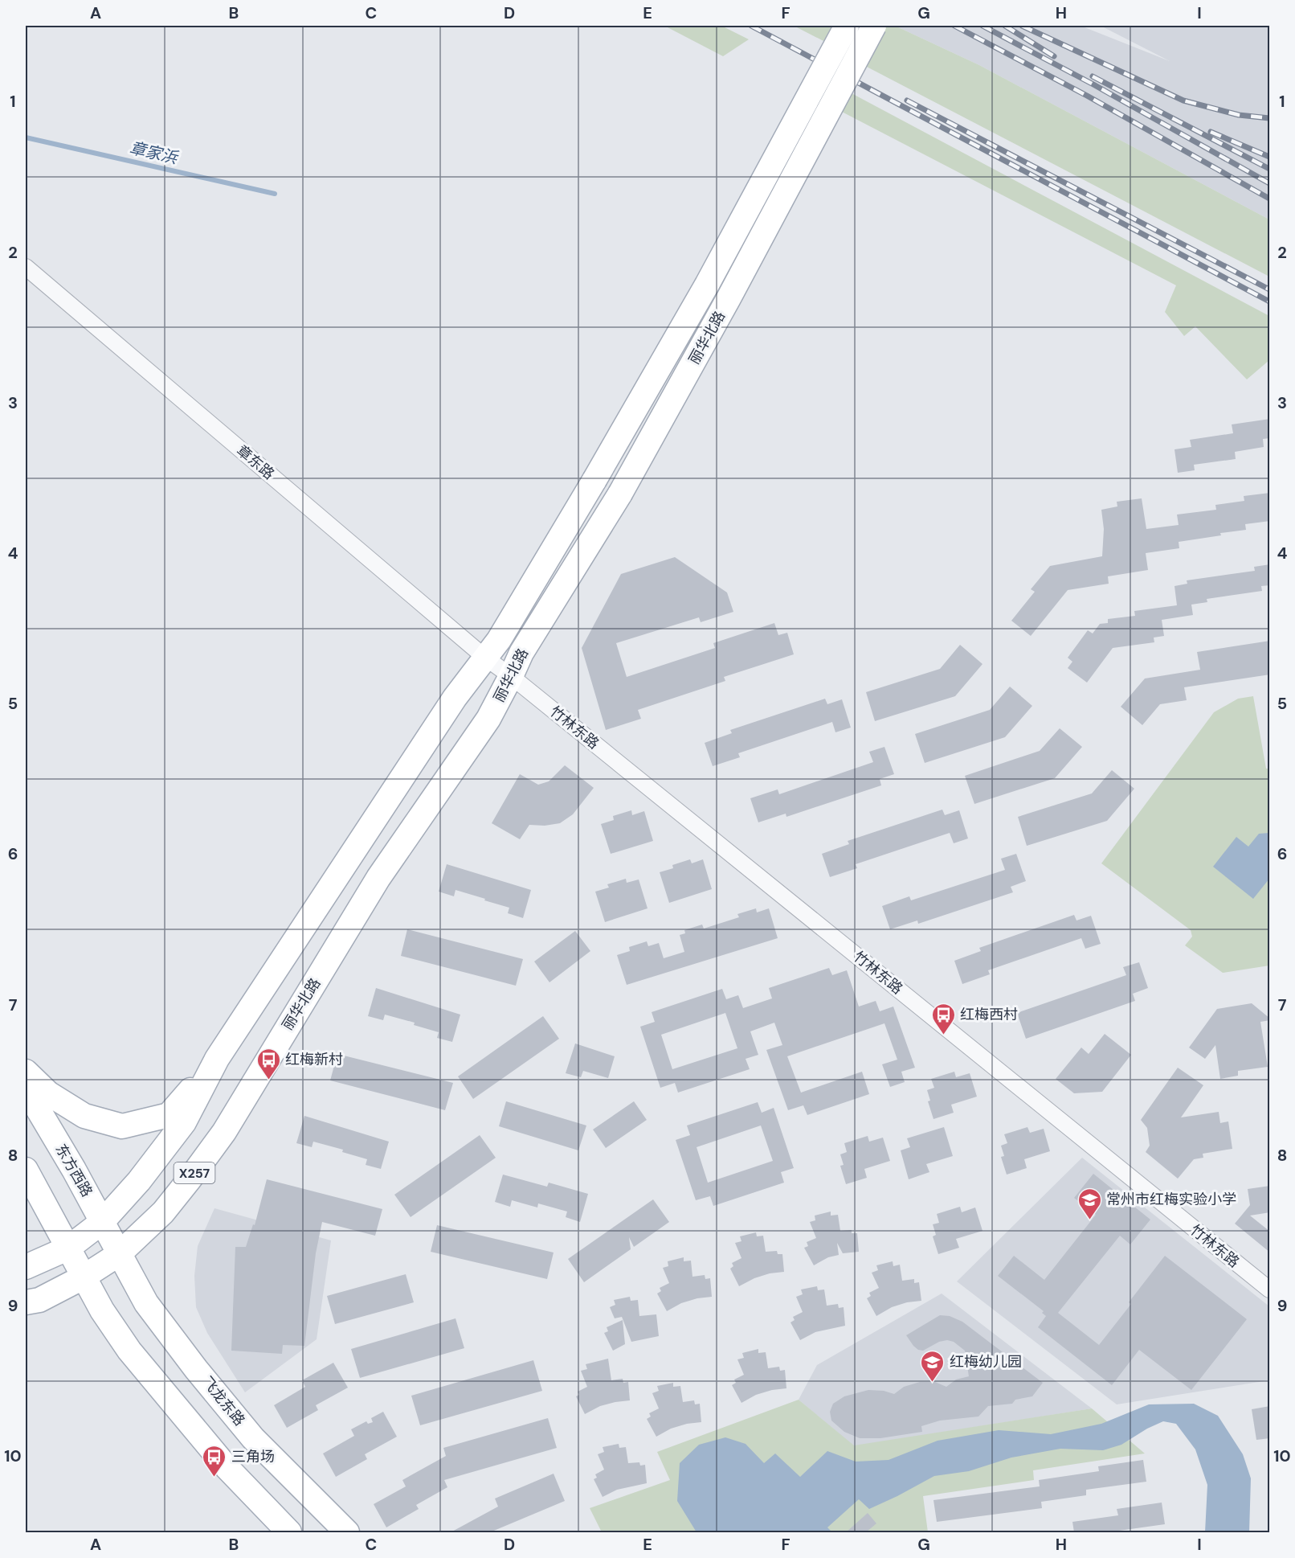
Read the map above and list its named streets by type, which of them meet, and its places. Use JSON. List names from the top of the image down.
{
  "streets": {
    "main road": [
      "丽华北路",
      "东方西路",
      "X257",
      "飞龙东路"
    ],
    "street": ["章东路", "竹林东路"]
  },
  "crossings": [
    ["丽华北路", "章东路"],
    ["丽华北路", "竹林东路"],
    ["丽华北路", "东方西路"],
    ["丽华北路", "飞龙东路"],
    ["章东路", "竹林东路"],
    ["东方西路", "飞龙东路"]
  ],
  "water": ["章家浜"],
  "places": {
    "bus stop": ["红梅西村", "红梅新村", "三角场"],
    "school or university": ["常州市红梅实验小学", "红梅幼儿园"]
  },
  "grid": {
    "columns": [
      "A",
      "B",
      "C",
      "D",
      "E",
      "F",
      "G",
      "H",
      "I"
    ],
    "rows": [
      "1",
      "2",
      "3",
      "4",
      "5",
      "6",
      "7",
      "8",
      "9",
      "10"
    ]
  }
}
